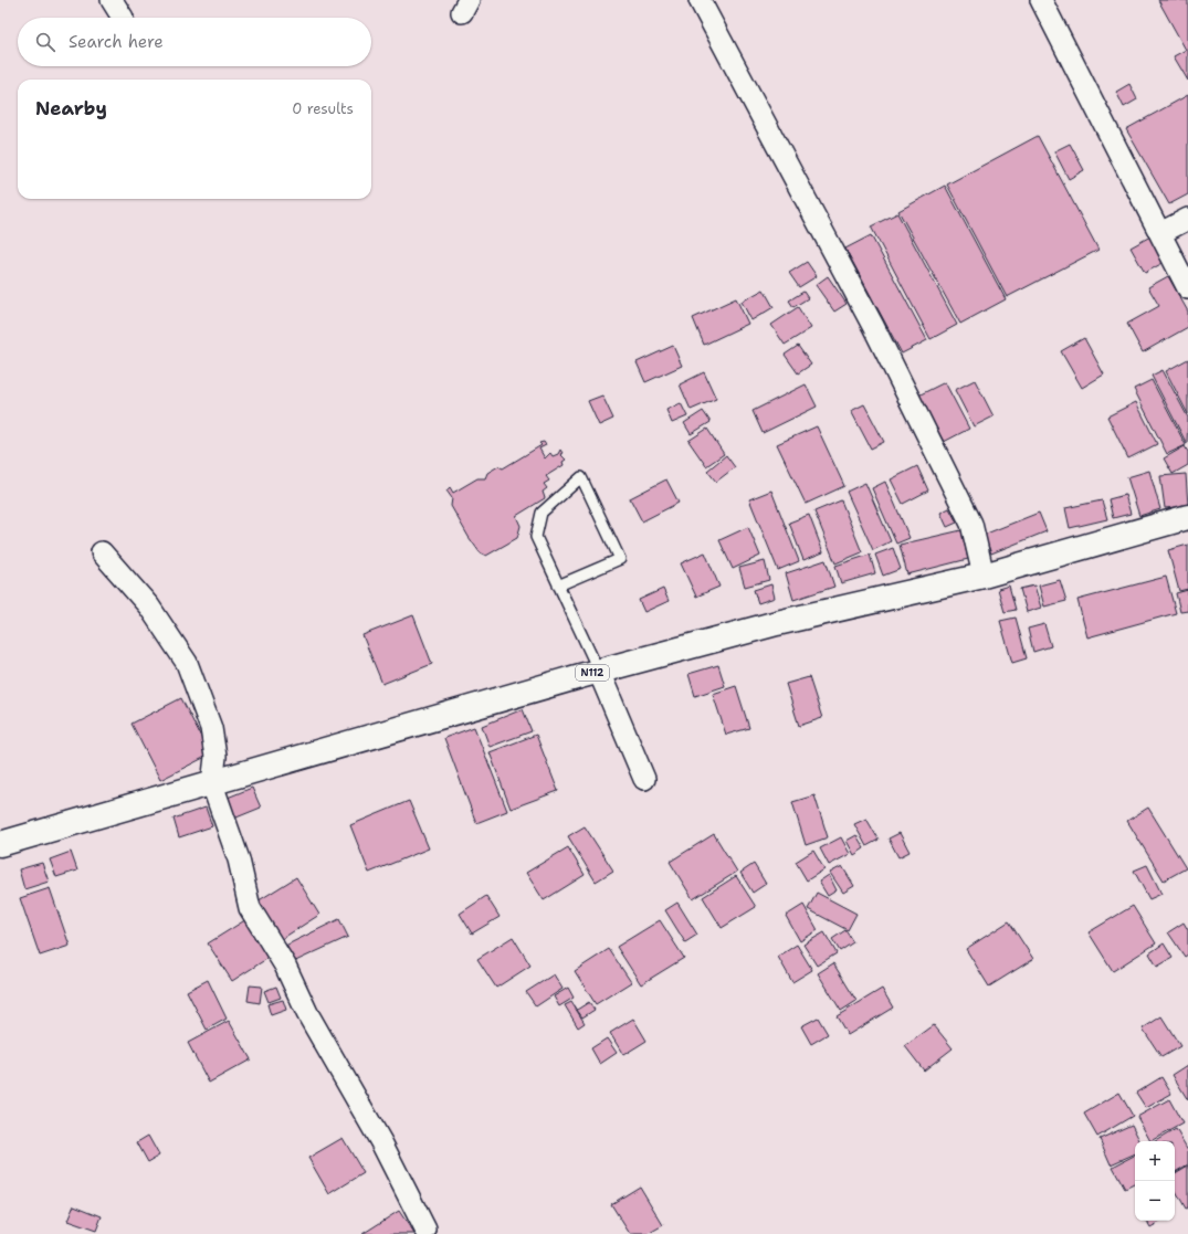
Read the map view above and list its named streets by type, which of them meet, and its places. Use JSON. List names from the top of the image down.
{
  "streets": {
    "highway": ["N112"]
  },
  "page": {
    "search": "Search here",
    "heading": ["Nearby", "0 results"],
    "map_buttons": ["+", "−"]
  }
}
